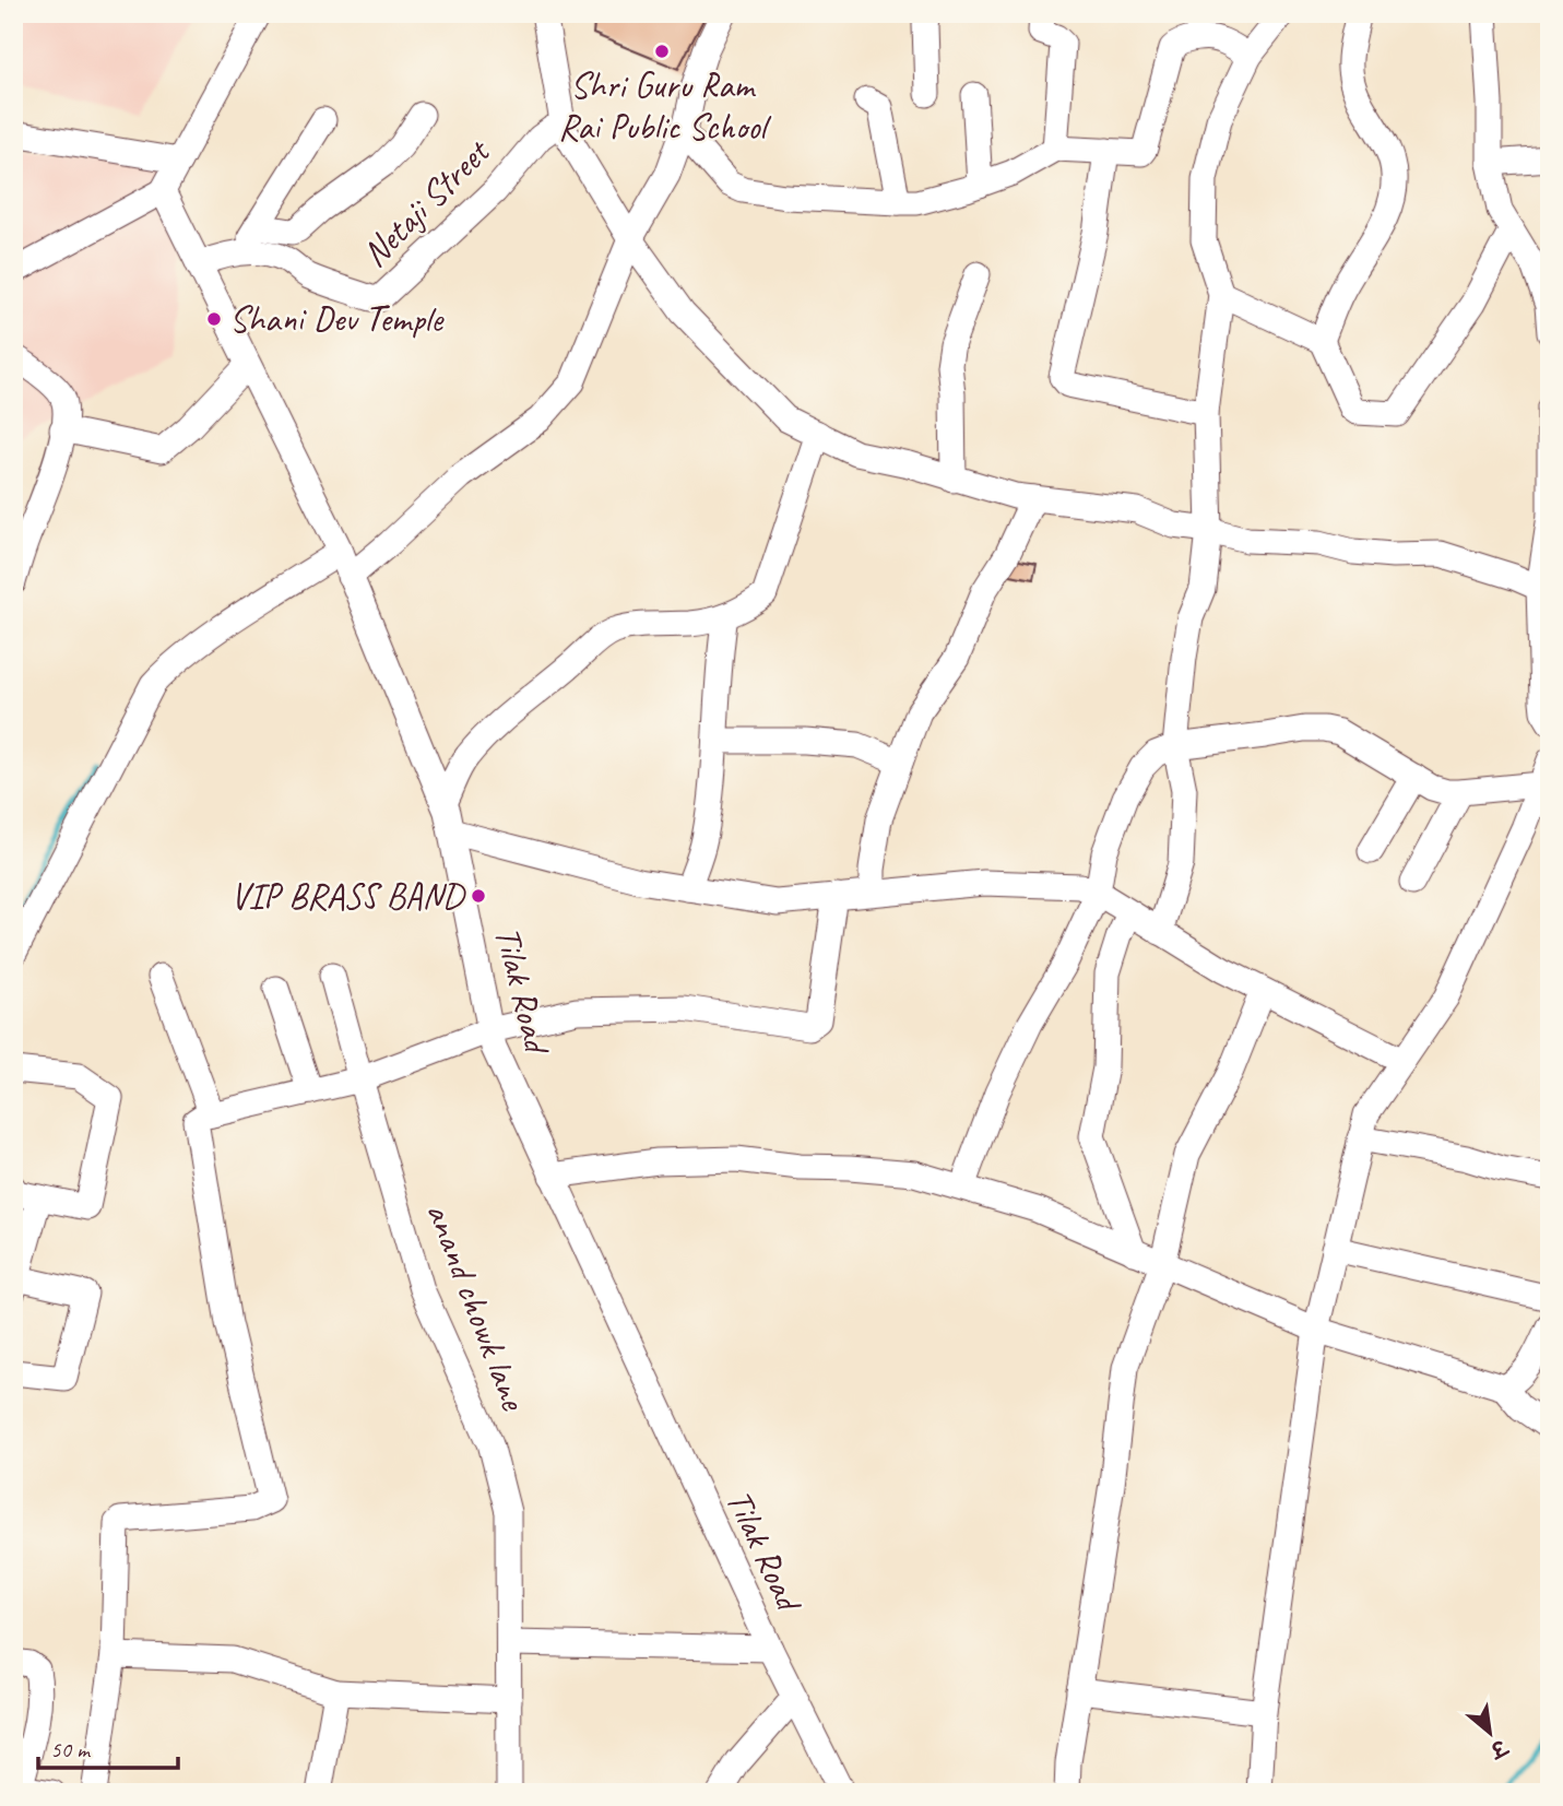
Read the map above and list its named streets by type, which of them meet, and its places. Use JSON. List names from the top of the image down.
{
  "streets": {
    "street": ["Netaji Street", "Tilak Road", "anand chowk lane"]
  },
  "crossings": [
    ["Netaji Street", "Tilak Road"]
  ],
  "places": ["Shri Guru Ram Rai Public School", "Shani Dev Temple", "VIP BRASS BAND"],
  "scale_bar": "50 m",
  "north": "bottom right"
}
